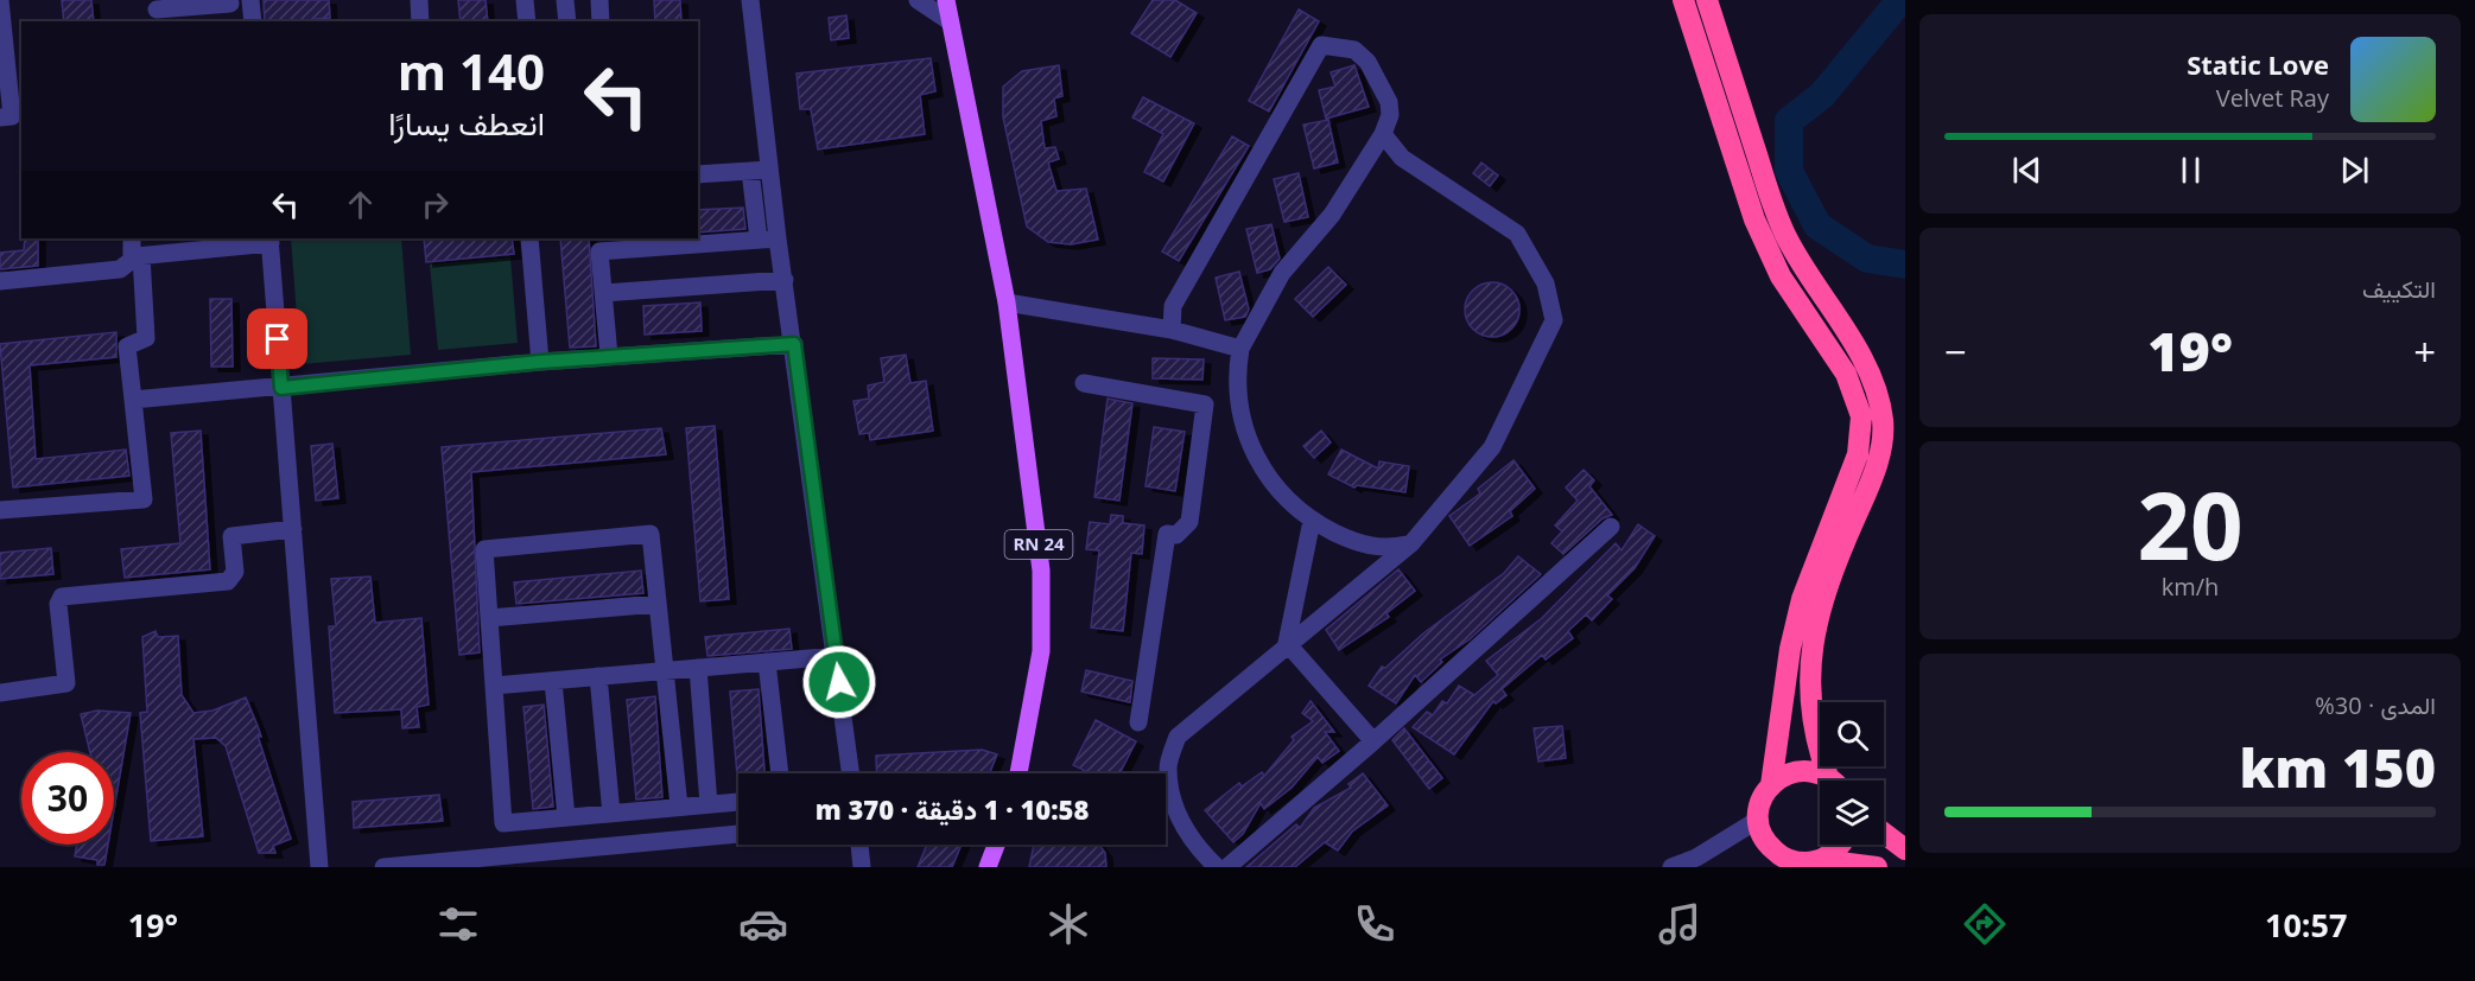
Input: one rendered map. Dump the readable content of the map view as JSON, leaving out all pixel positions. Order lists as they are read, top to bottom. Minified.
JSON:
{"streets":{"main road":["RN 24"]},"page":{"turn":["140 m","انعطف يسارًا"],"song":["Static Love","Velvet Ray"],"tile":["التكييف",["20","km/h"],["المدى · 30%","150 km"]],"heat":["−","19°","+"],"limit":"30","trip":"10:58 · 1 دقيقة · 370 m","tabs":["10:57","19°"]}}
